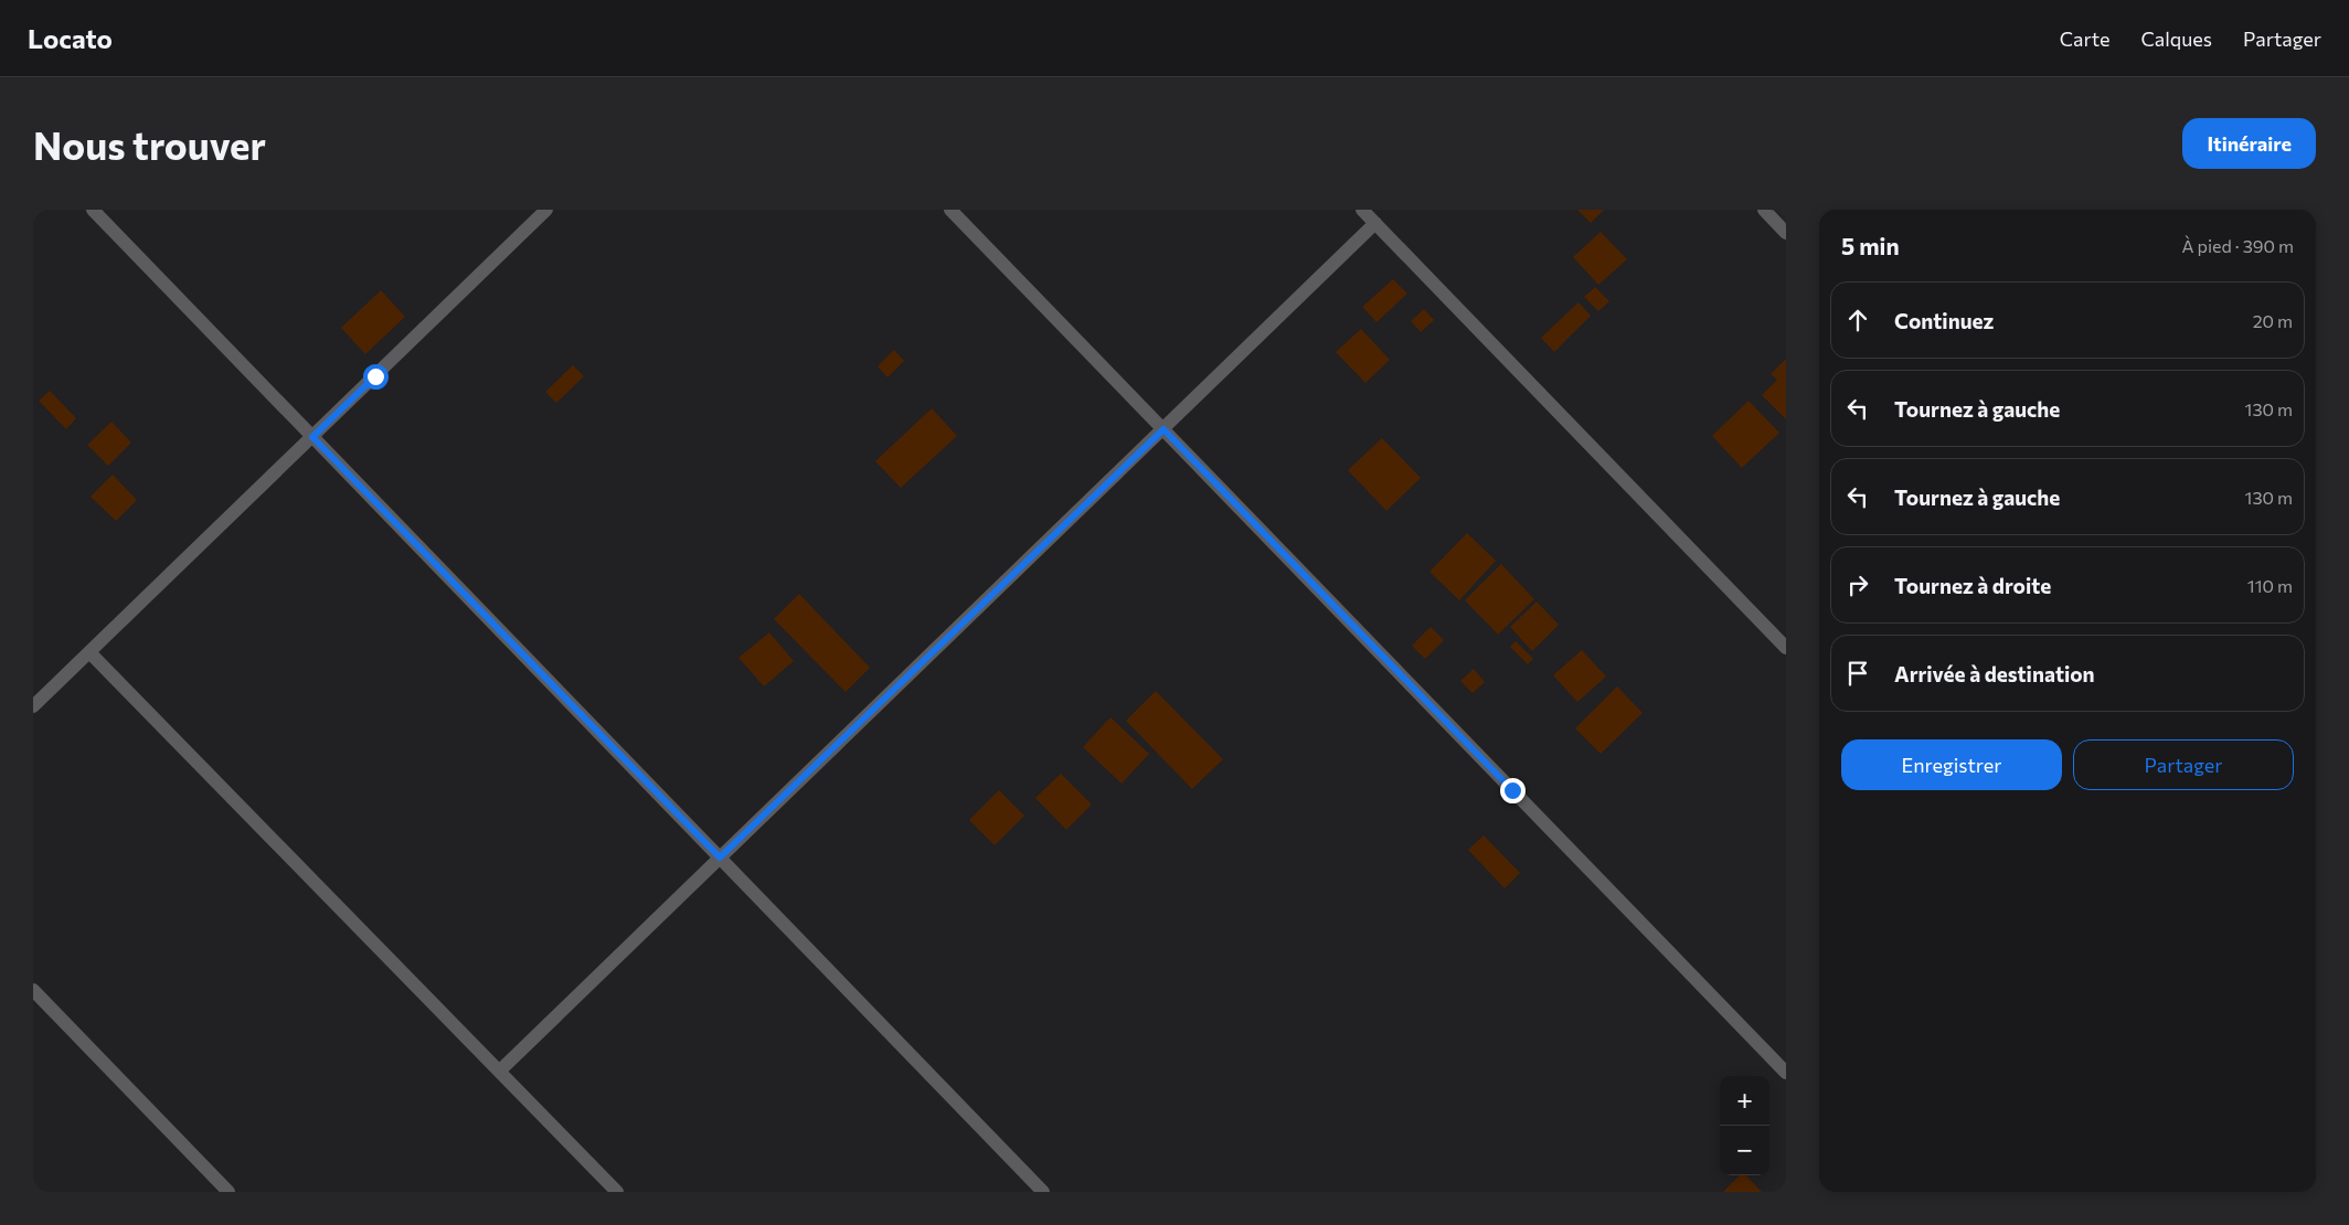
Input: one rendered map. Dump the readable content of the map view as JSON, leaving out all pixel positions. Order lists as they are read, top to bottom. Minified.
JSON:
{"page":{"header":"Locato","nav":["Carte","Calques","Partager"],"buttons":["Itinéraire",["Enregistrer","Partager"]],"title":"Nous trouver","heading":["5 min","À pied · 390 m"],"list":[["Continuez","20 m"],["Tournez à gauche","130 m"],["Tournez à gauche","130 m"],["Tournez à droite","110 m"],"Arrivée à destination"],"map_buttons":["+","−"]}}
